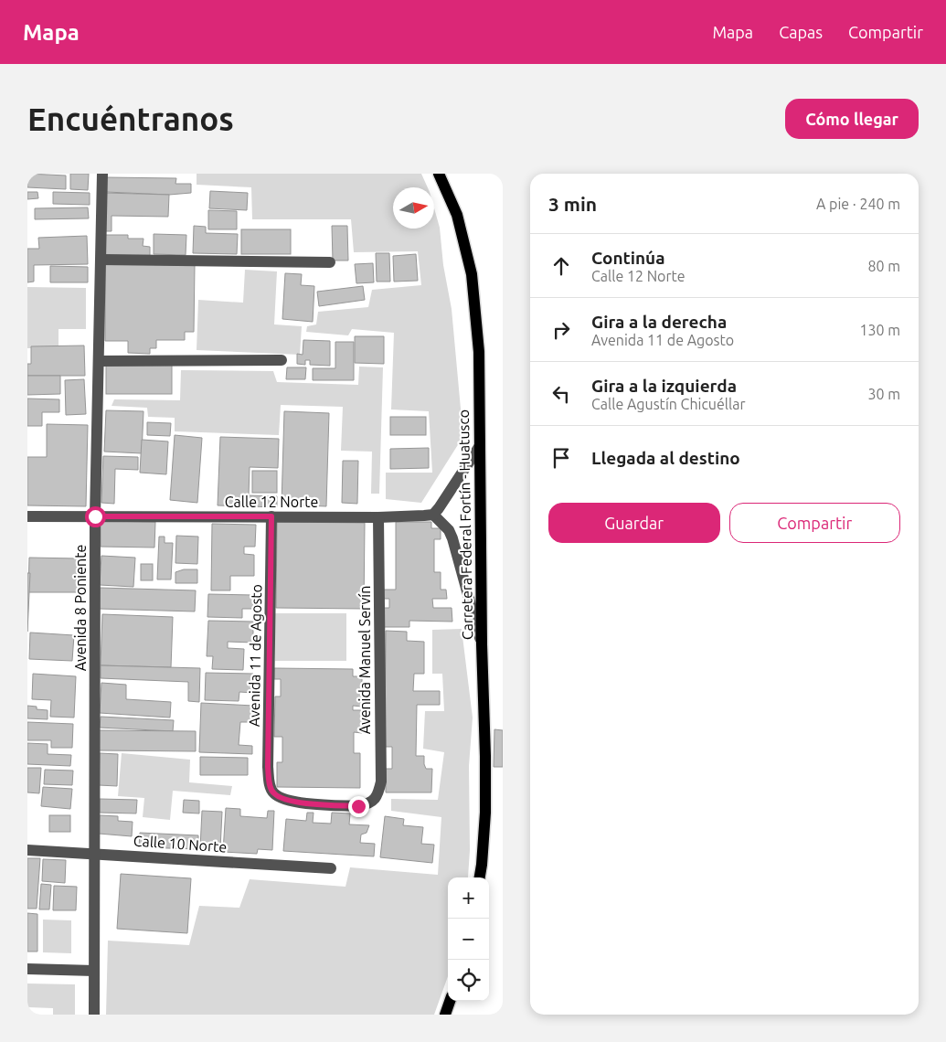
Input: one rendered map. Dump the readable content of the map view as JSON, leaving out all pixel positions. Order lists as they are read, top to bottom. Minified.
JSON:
{"streets":{"main road":["Carretera Federal Fortín - Huatusco"],"street":["Calle 12 Norte","Avenida 8 Poniente","Avenida 11 de Agosto","Avenida Manuel Servín","Calle 10 Norte"]},"crossings":[["Calle 12 Norte","Avenida 8 Poniente"],["Calle 12 Norte","Avenida 11 de Agosto"],["Calle 12 Norte","Avenida Manuel Servín"],["Avenida 8 Poniente","Calle 10 Norte"],["Avenida 11 de Agosto","Avenida Manuel Servín"]],"north":"right","page":{"header":"Mapa","nav":["Mapa","Capas","Compartir"],"buttons":["Cómo llegar",["Guardar","Compartir"]],"title":"Encuéntranos","heading":["3 min","A pie · 240 m"],"list":[["Continúa","Calle 12 Norte","80 m"],["Gira a la derecha","Avenida 11 de Agosto","130 m"],["Gira a la izquierda","Calle Agustín Chicuéllar","30 m"],"Llegada al destino"],"map_buttons":["+","−"]}}
